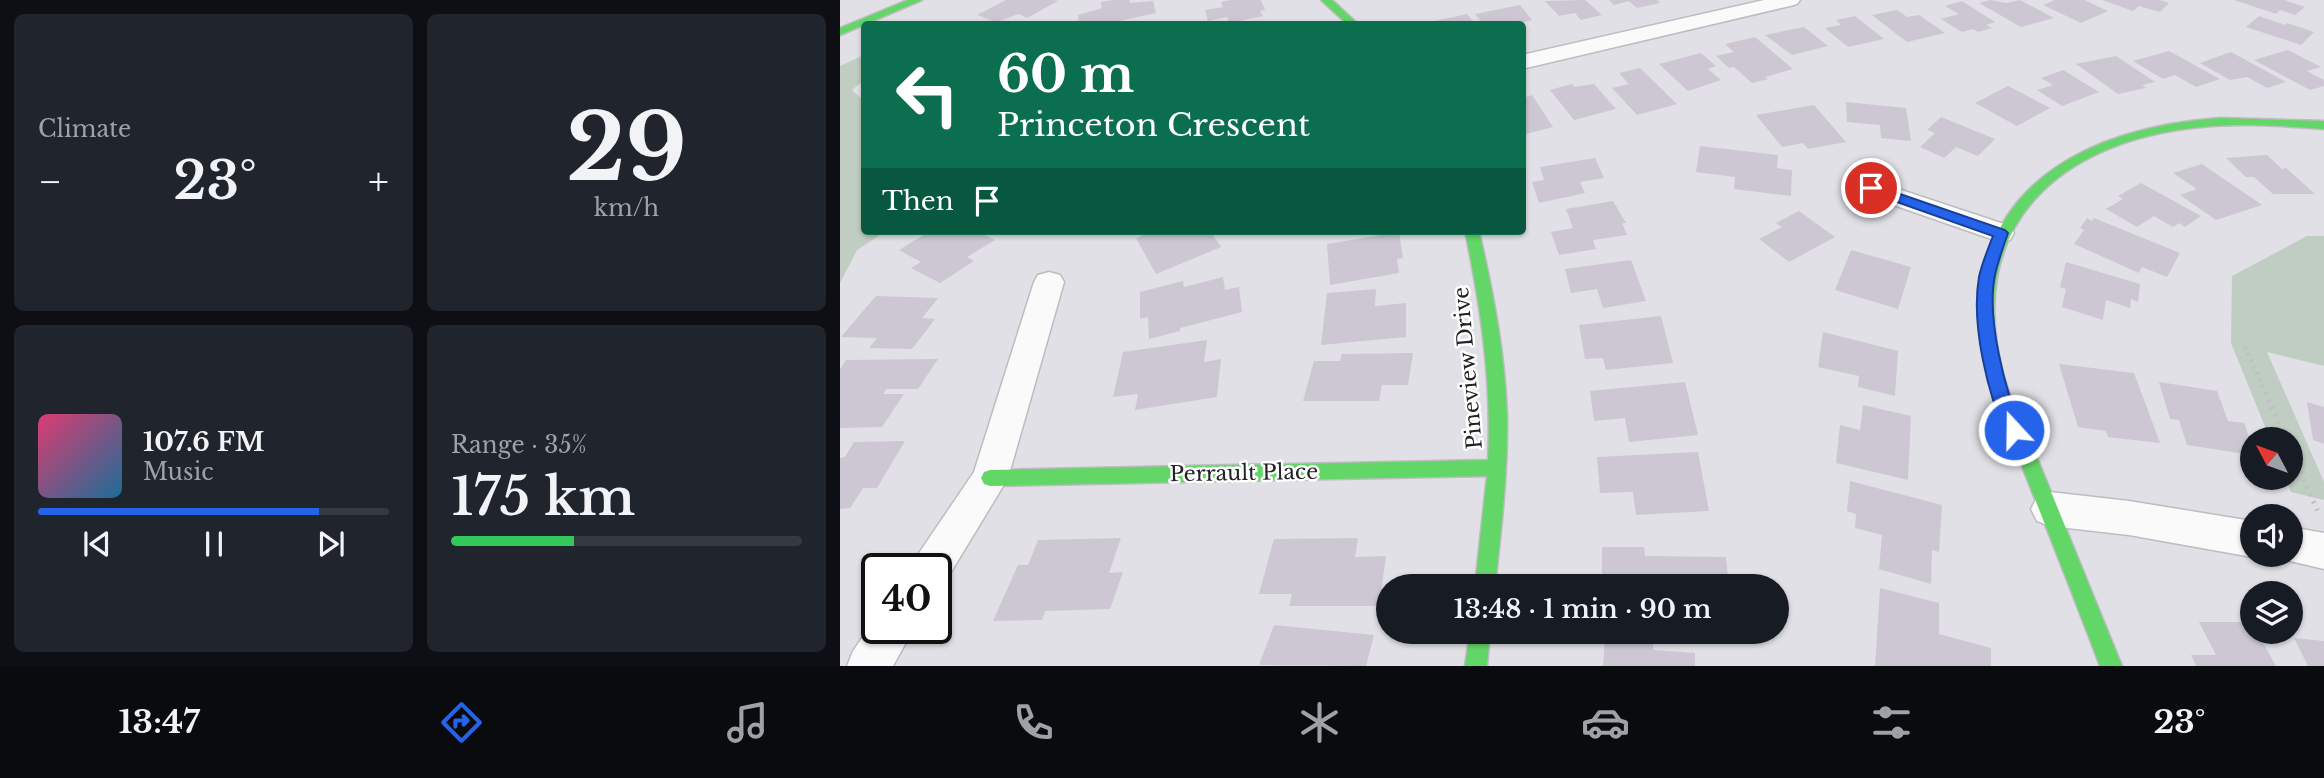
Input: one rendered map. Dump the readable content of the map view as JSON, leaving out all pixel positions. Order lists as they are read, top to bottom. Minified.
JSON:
{"streets":{"street":["Pineview Drive","Perrault Place"]},"crossings":[["Pineview Drive","Perrault Place"]],"north":"top left","page":{"tile":["Climate",["29","km/h"],["Range · 35%","175 km"]],"turn":["60 m","Princeton Crescent"],"heat":["−","23°","+"],"then":"Then","song":["107.6 FM","Music"],"limit":"40","trip":"13:48 · 1 min · 90 m","tabs":["13:47","23°"]}}
